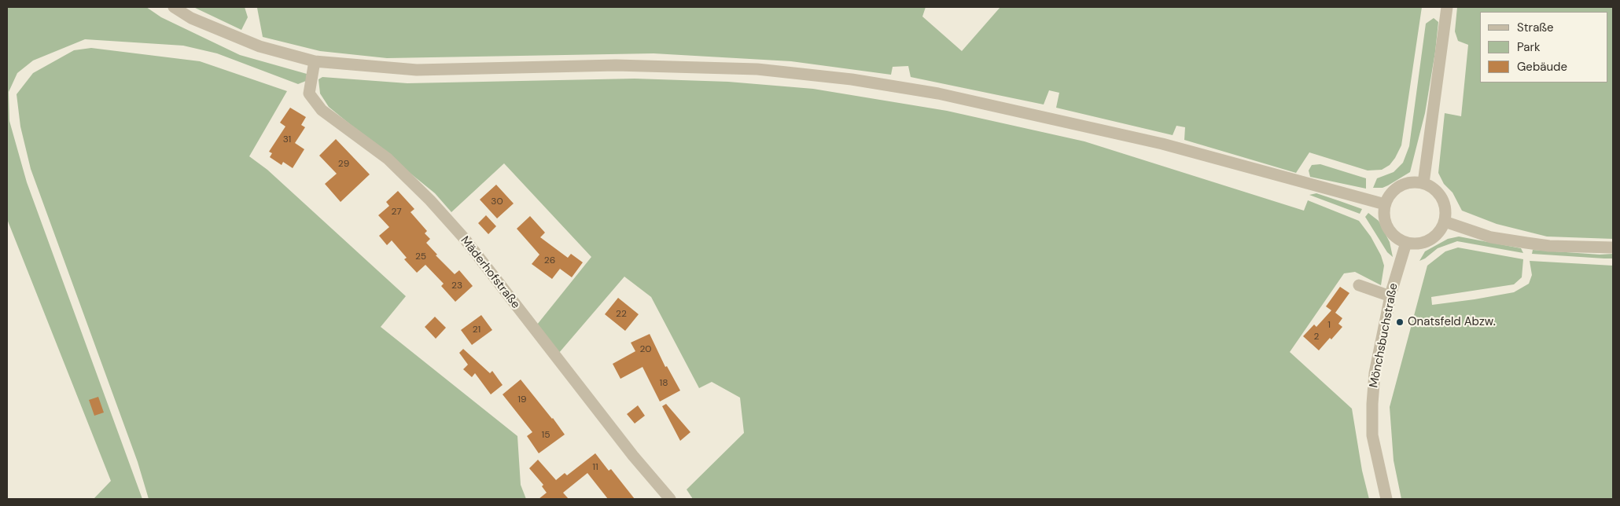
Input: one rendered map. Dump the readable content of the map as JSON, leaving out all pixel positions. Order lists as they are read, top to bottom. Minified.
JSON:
{"streets":{"street":["Mäderhofstraße","Mönchsbuchstraße"]},"places":["Onatsfeld Abzw."],"house_numbers":["31","29","30","27","25","26","23","22","1","21","2","20","18","19","15","11"],"legend":["Straße","Park","Gebäude"]}
